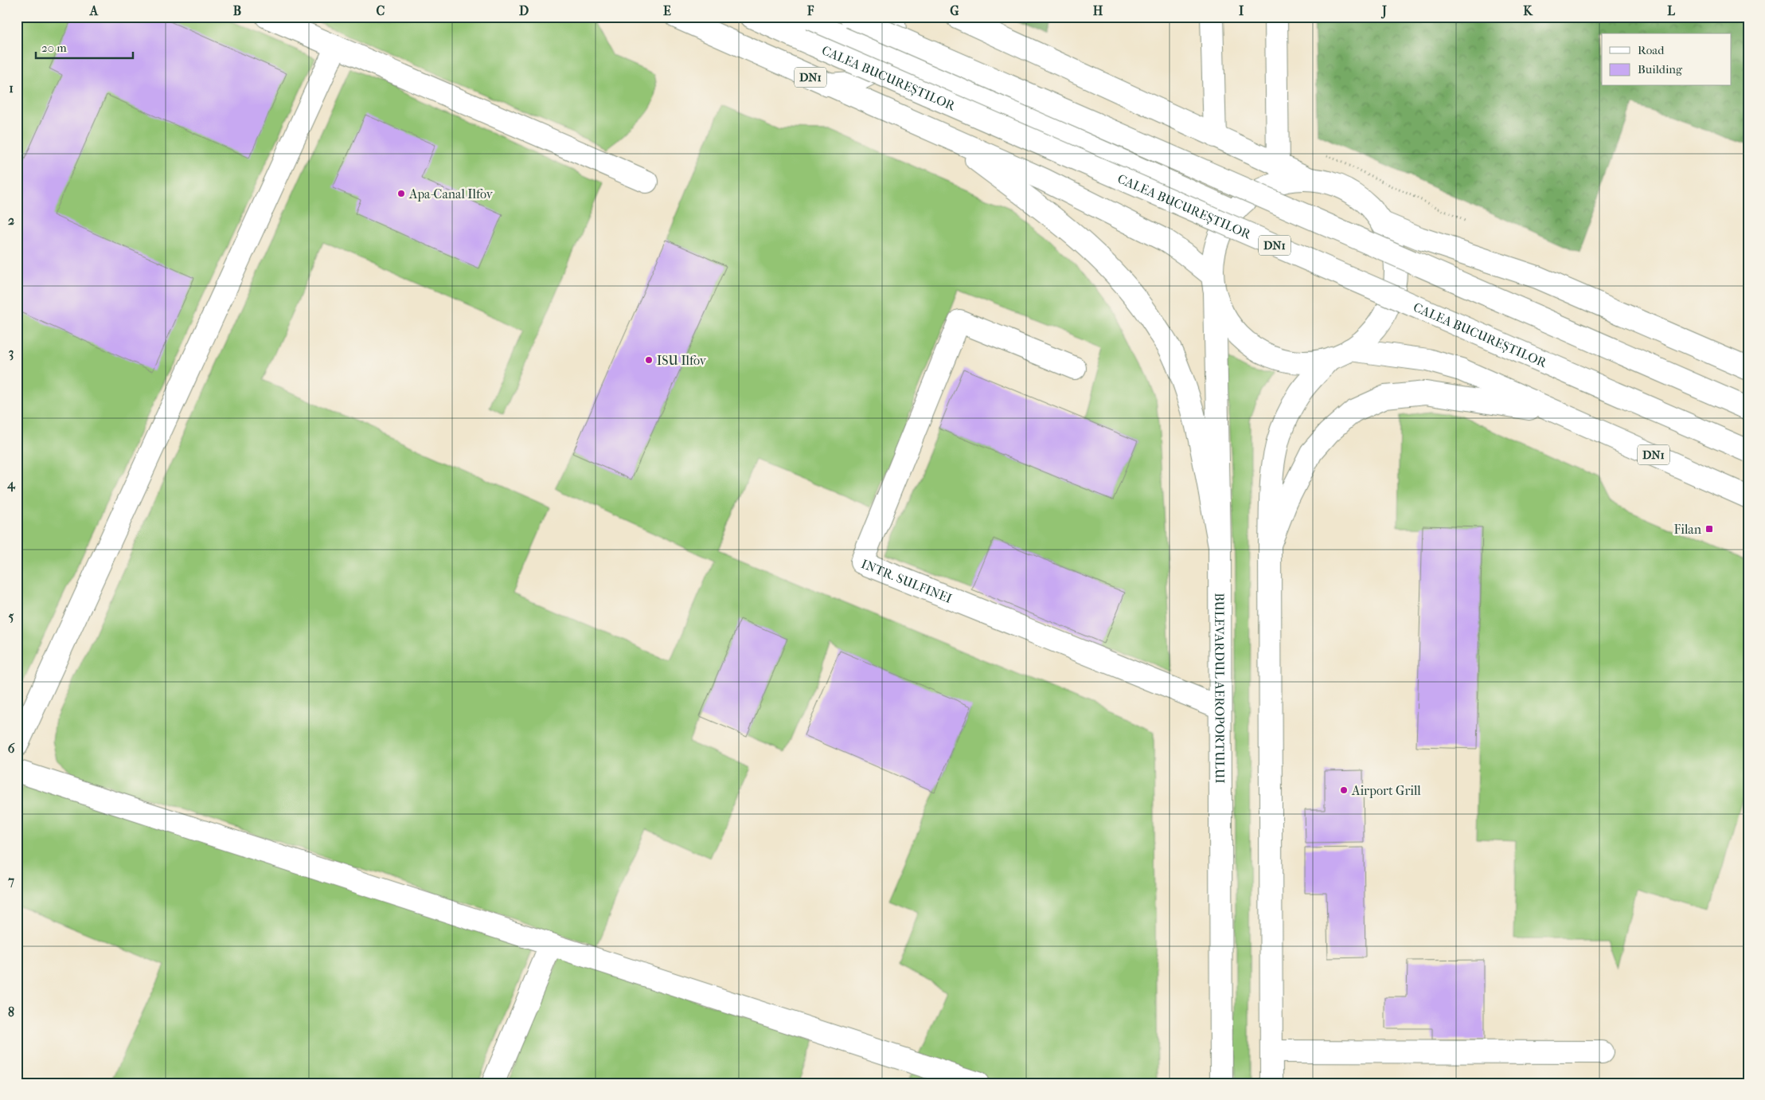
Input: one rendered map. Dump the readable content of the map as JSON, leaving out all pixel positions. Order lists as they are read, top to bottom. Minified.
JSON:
{"streets":{"main road":["DN1","CALEA BUCUREȘTILOR","INTR. SULFINEI","BULEVARDUL AEROPORTULUI"]},"crossings":[["DN1","BULEVARDUL AEROPORTULUI"],["INTR. SULFINEI","BULEVARDUL AEROPORTULUI"]],"places":{"other":["Apa-Canal Ilfov","ISU Ilfov","Airport Grill"],"transit":["Filan"]},"legend":["Road","Building"],"scale_bar":"20 m","grid":{"columns":["A","B","C","D","E","F","G","H","I","J","K","L"],"rows":["1","2","3","4","5","6","7","8"]}}
